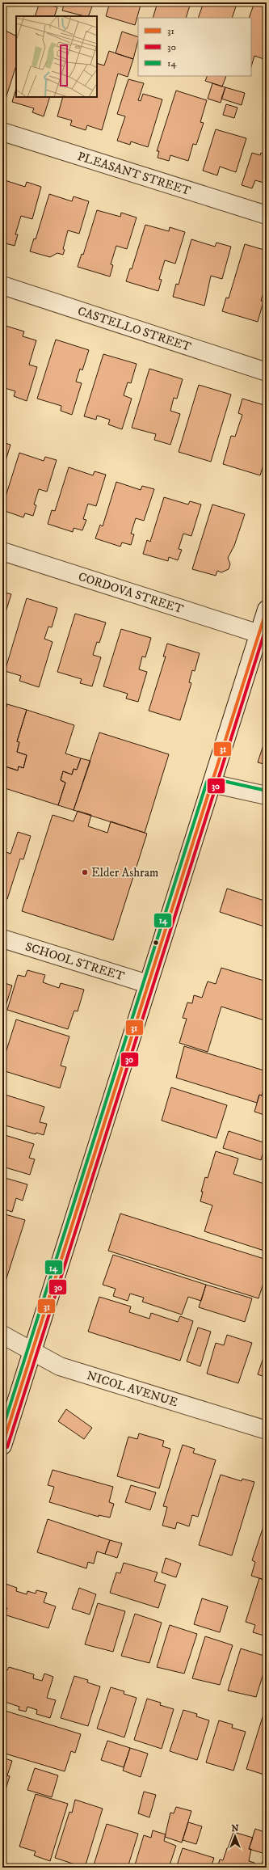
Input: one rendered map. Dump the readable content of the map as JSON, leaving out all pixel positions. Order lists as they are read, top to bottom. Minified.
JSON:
{"streets":{"street":["PLEASANT STREET","CASTELLO STREET","CORDOVA STREET","SCHOOL STREET","NICOL AVENUE"]},"places":["Elder Ashram"],"lines":["transit line 31","transit line 30","transit line 14"],"legend":["31","30","14"],"north":"top"}
